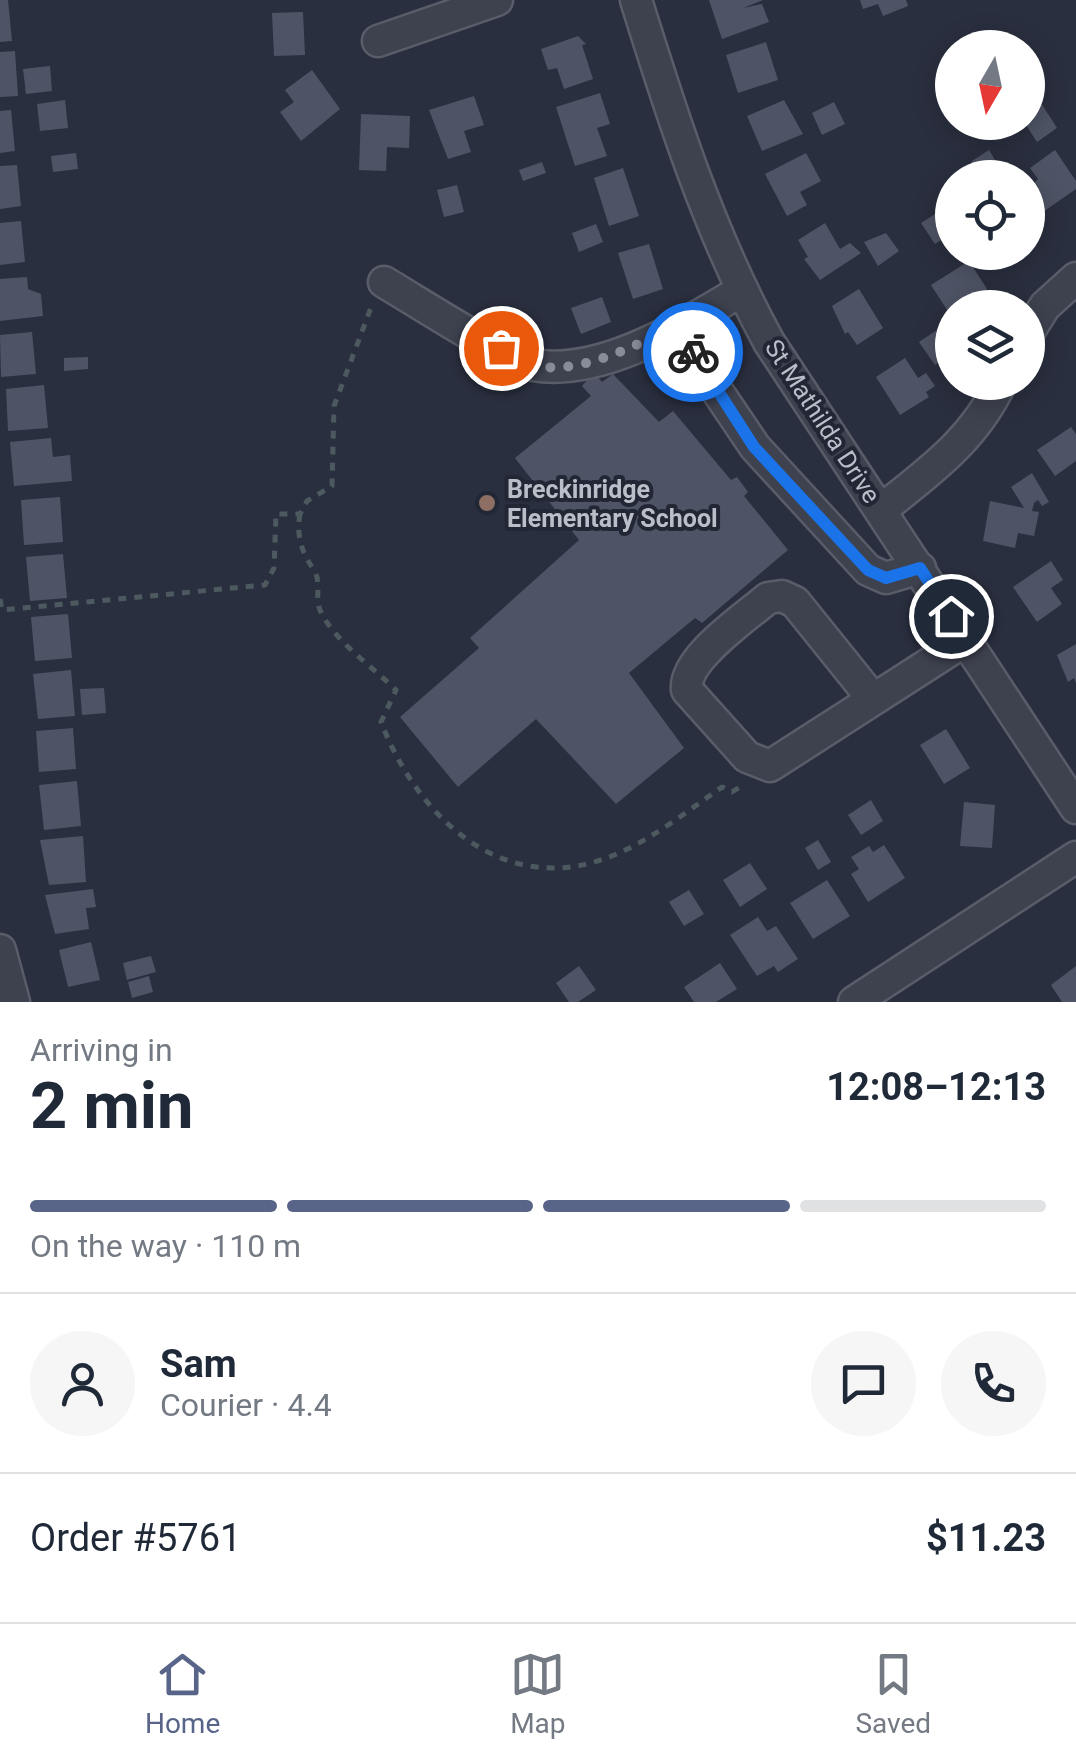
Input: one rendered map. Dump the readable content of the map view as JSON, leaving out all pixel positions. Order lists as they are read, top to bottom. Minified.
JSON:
{"streets":{"street":["St Mathilda Drive"]},"places":["Breckinridge Elementary School"],"north":"bottom","page":{"heading":["2 min","Arriving in","12:08–12:13"],"panel":["Sam","Courier · 4.4","Order #5761","$11.23"],"bar":"On the way · 110 m","tabs":["Home","Map","Saved"]}}
